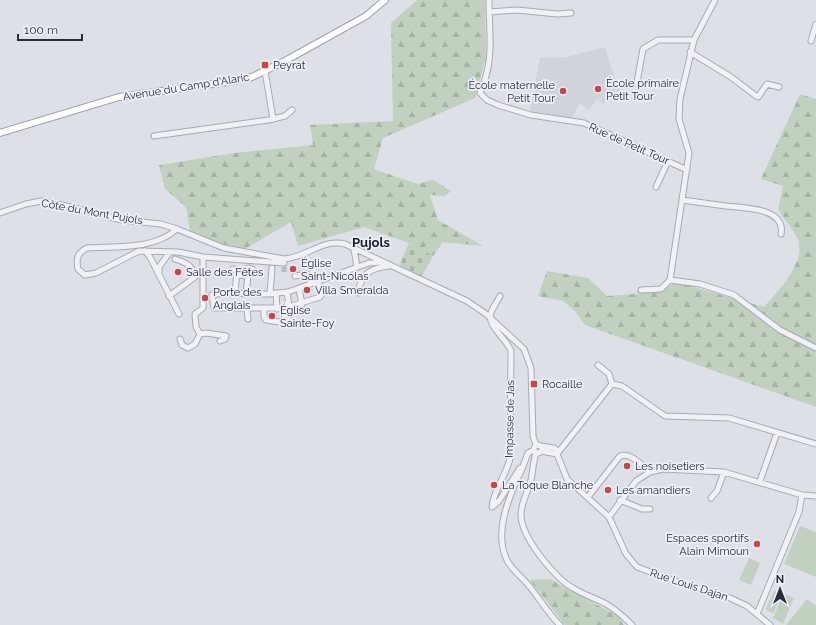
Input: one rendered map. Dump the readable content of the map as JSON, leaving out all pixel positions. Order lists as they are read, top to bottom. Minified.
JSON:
{"streets":{"main road":["Avenue du Camp d'Alaric"],"street":["Rue de Petit Tour","Côte du Mont Pujols","Impasse de Jas","Rue Louis Dajan"]},"districts":["Pujols"],"places":{"transit":["Peyrat","Rocaille"],"other":["École primaire Petit Tour","École maternelle Petit Tour","Église Saint-Nicolas","Salle des Fêtes","Villa Smeralda","Porte des Anglais","Église Sainte-Foy","Les noisetiers","La Toque Blanche","Les amandiers","Espaces sportifs Alain Mimoun"]},"scale_bar":"100 m","north":"top"}
